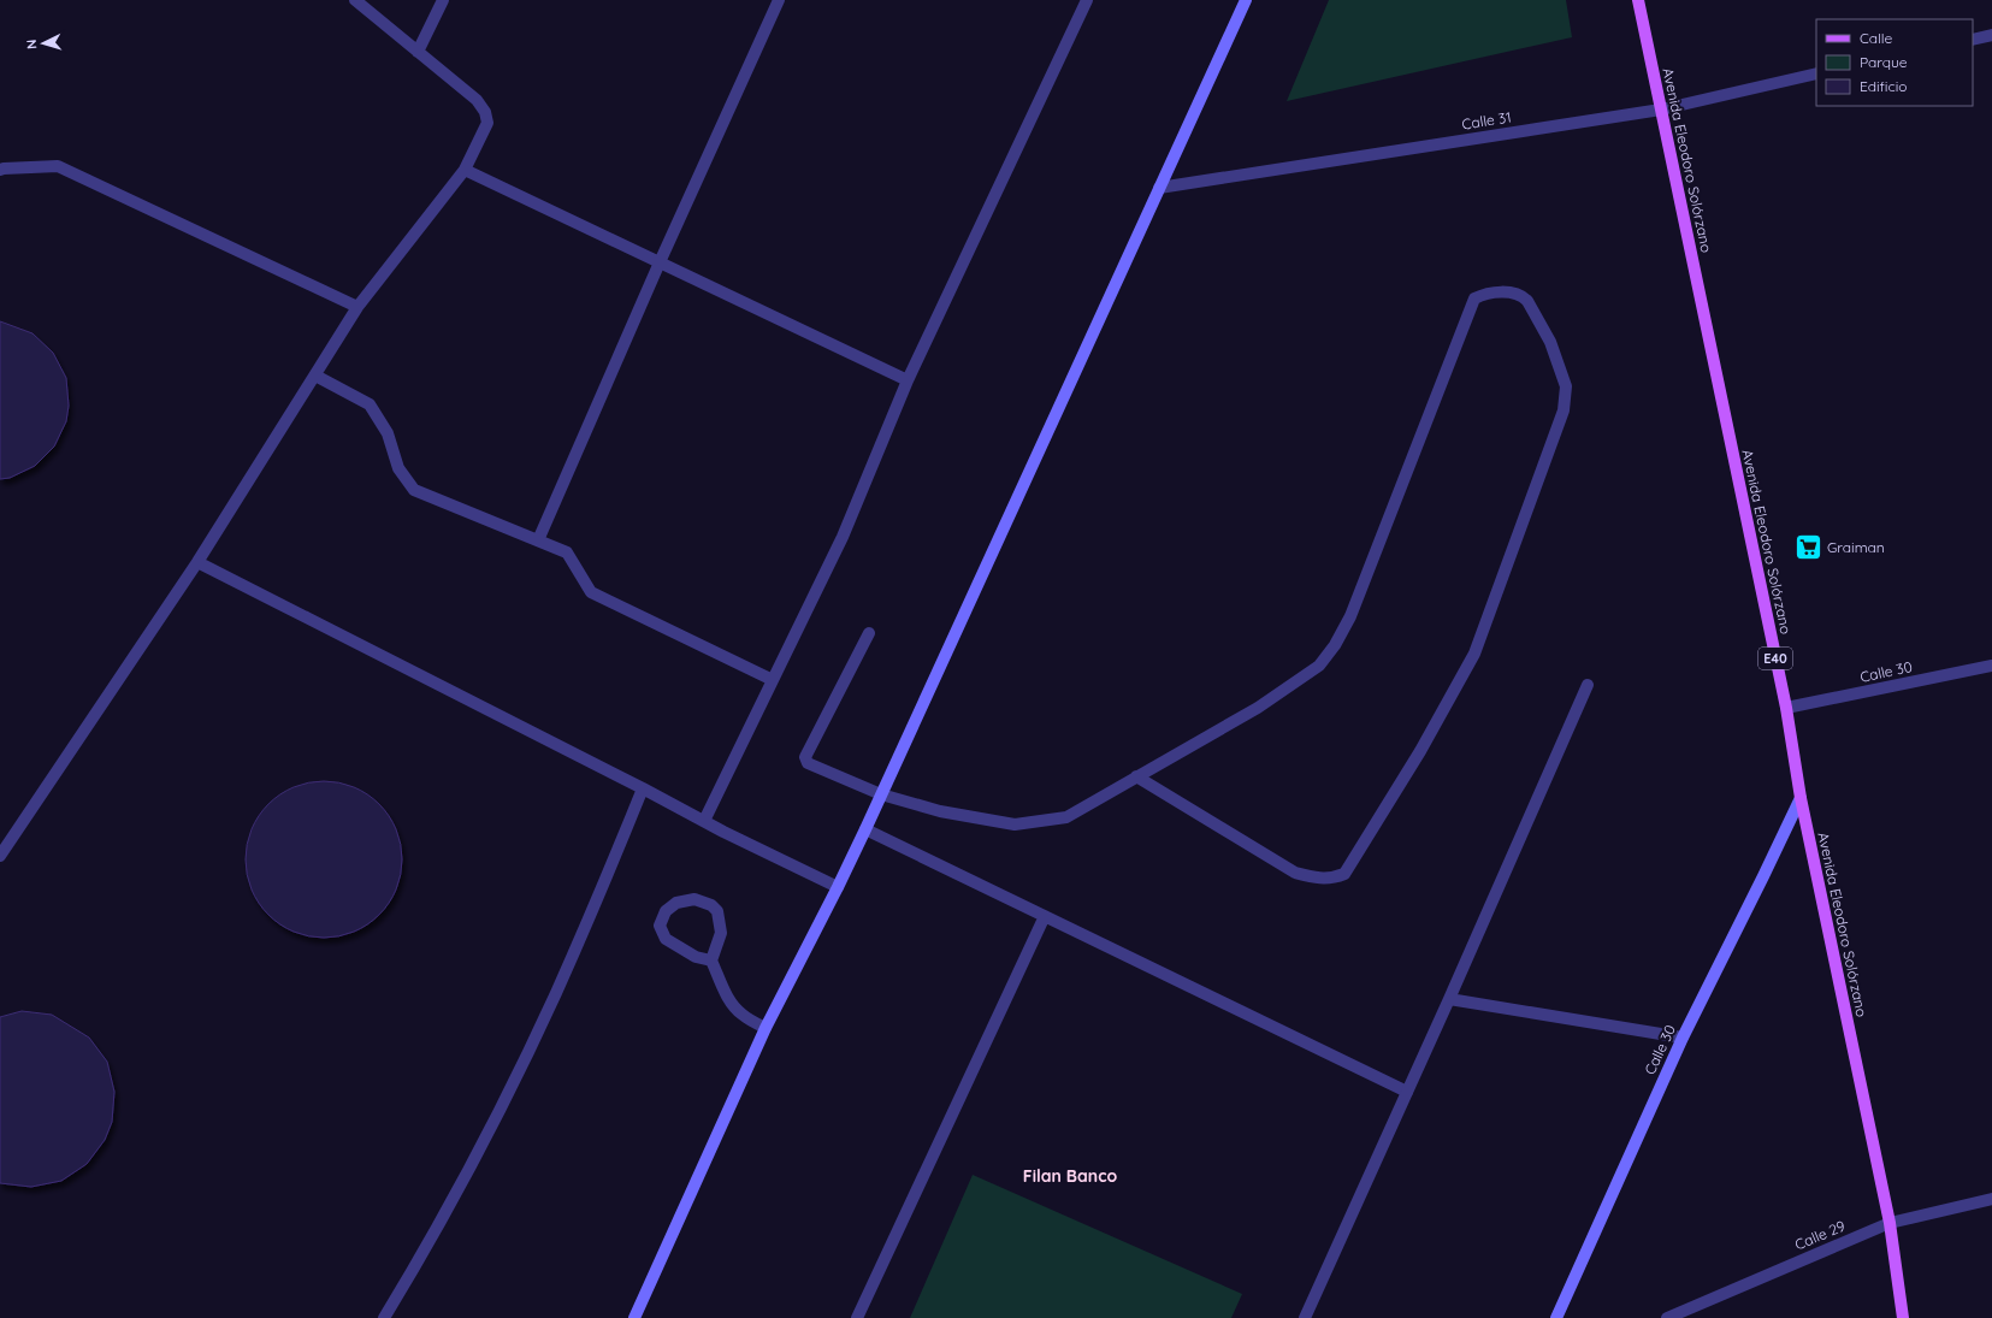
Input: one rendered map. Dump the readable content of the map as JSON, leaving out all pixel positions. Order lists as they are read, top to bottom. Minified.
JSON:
{"streets":{"main road":["Avenida Eleodoro Solórzano","E40","Calle 30"],"street":["Calle 31","Calle 29"]},"crossings":[["Calle 31","Avenida Eleodoro Solórzano"],["Avenida Eleodoro Solórzano","Calle 30"],["Avenida Eleodoro Solórzano","Calle 29"]],"districts":["Filan Banco"],"places":{"supermarket":["Graiman"]},"legend":["Calle","Parque","Edificio"],"north":"left"}
